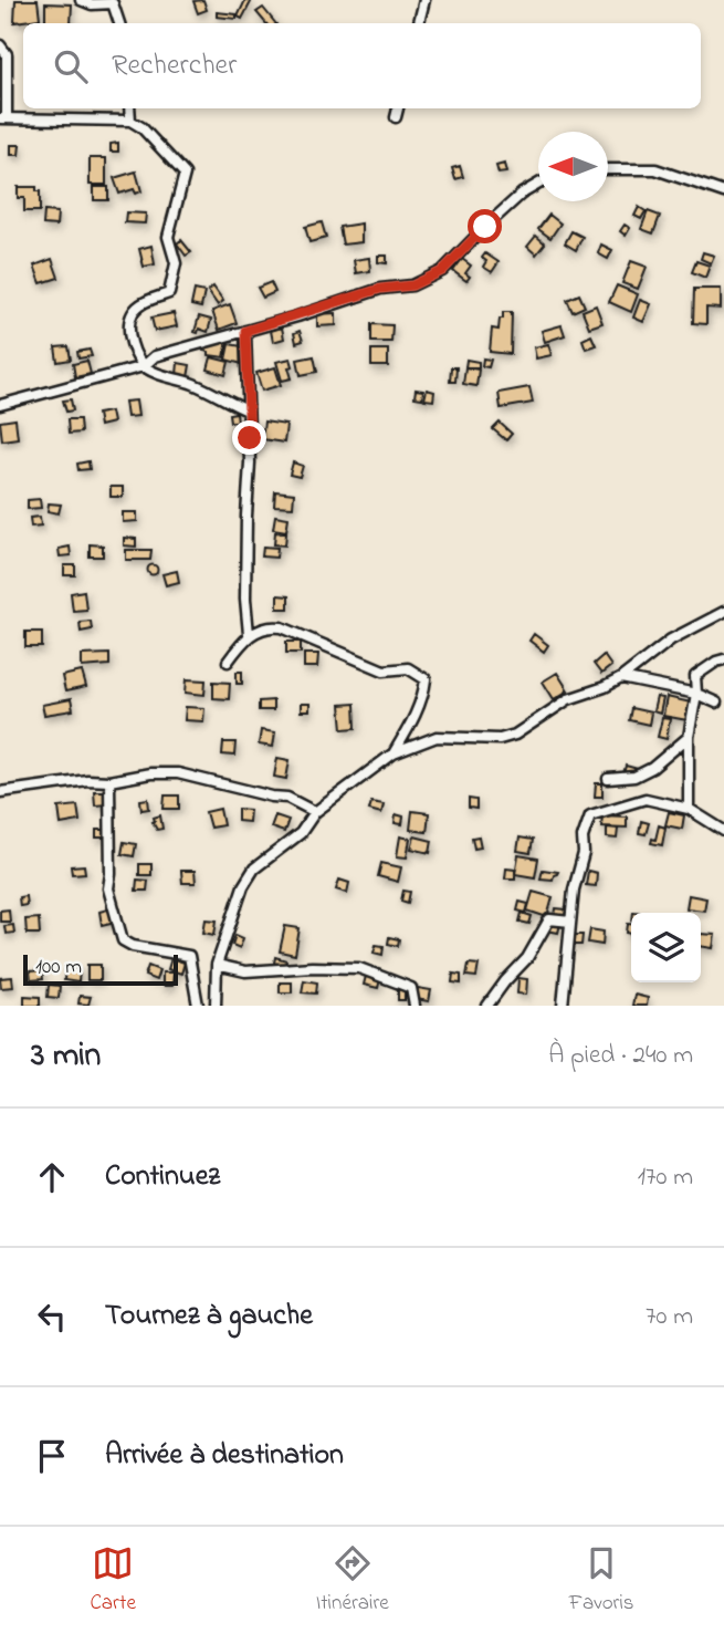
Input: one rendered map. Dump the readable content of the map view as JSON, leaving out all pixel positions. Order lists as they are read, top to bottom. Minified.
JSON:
{"scale_bar":"100 m","north":"left","page":{"search":"Rechercher","scale":"100 m","heading":["3 min","À pied · 240 m"],"list":[["Continuez","170 m"],["Tournez à gauche","70 m"],"Arrivée à destination"],"nav":["Carte","Itinéraire","Favoris"]}}
